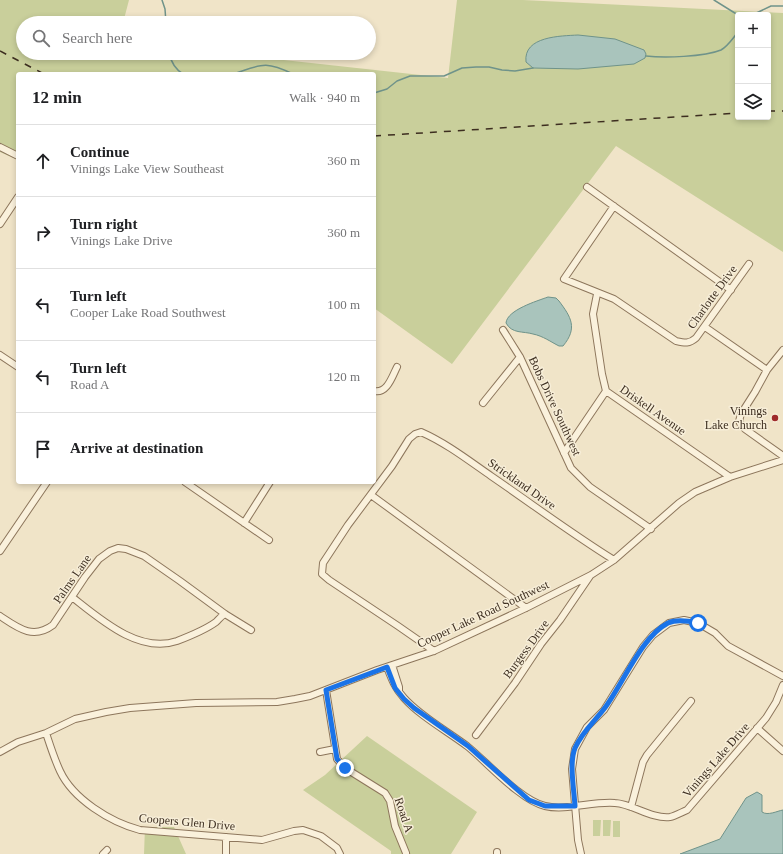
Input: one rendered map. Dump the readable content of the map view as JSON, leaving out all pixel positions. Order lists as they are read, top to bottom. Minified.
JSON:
{"streets":{"street":["Charlotte Drive","Bobs Drive Southwest","Driskell Avenue","Strickland Drive","Palms Lane","Cooper Lake Road Southwest","Burgess Drive","Vinings Lake Drive","Road A","Coopers Glen Drive"]},"crossings":[["Charlotte Drive","Driskell Avenue"],["Bobs Drive Southwest","Cooper Lake Road Southwest"],["Driskell Avenue","Cooper Lake Road Southwest"],["Strickland Drive","Cooper Lake Road Southwest"],["Cooper Lake Road Southwest","Burgess Drive"],["Cooper Lake Road Southwest","Vinings Lake Drive"],["Cooper Lake Road Southwest","Road A"],["Cooper Lake Road Southwest","Coopers Glen Drive"]],"places":["Vinings Lake Church"],"page":{"map_buttons":["+","−"],"search":"Search here","heading":["12 min","Walk · 940 m"],"list":[["Continue","Vinings Lake View Southeast","360 m"],["Turn right","Vinings Lake Drive","360 m"],["Turn left","Cooper Lake Road Southwest","100 m"],["Turn left","Road A","120 m"],"Arrive at destination"]}}
